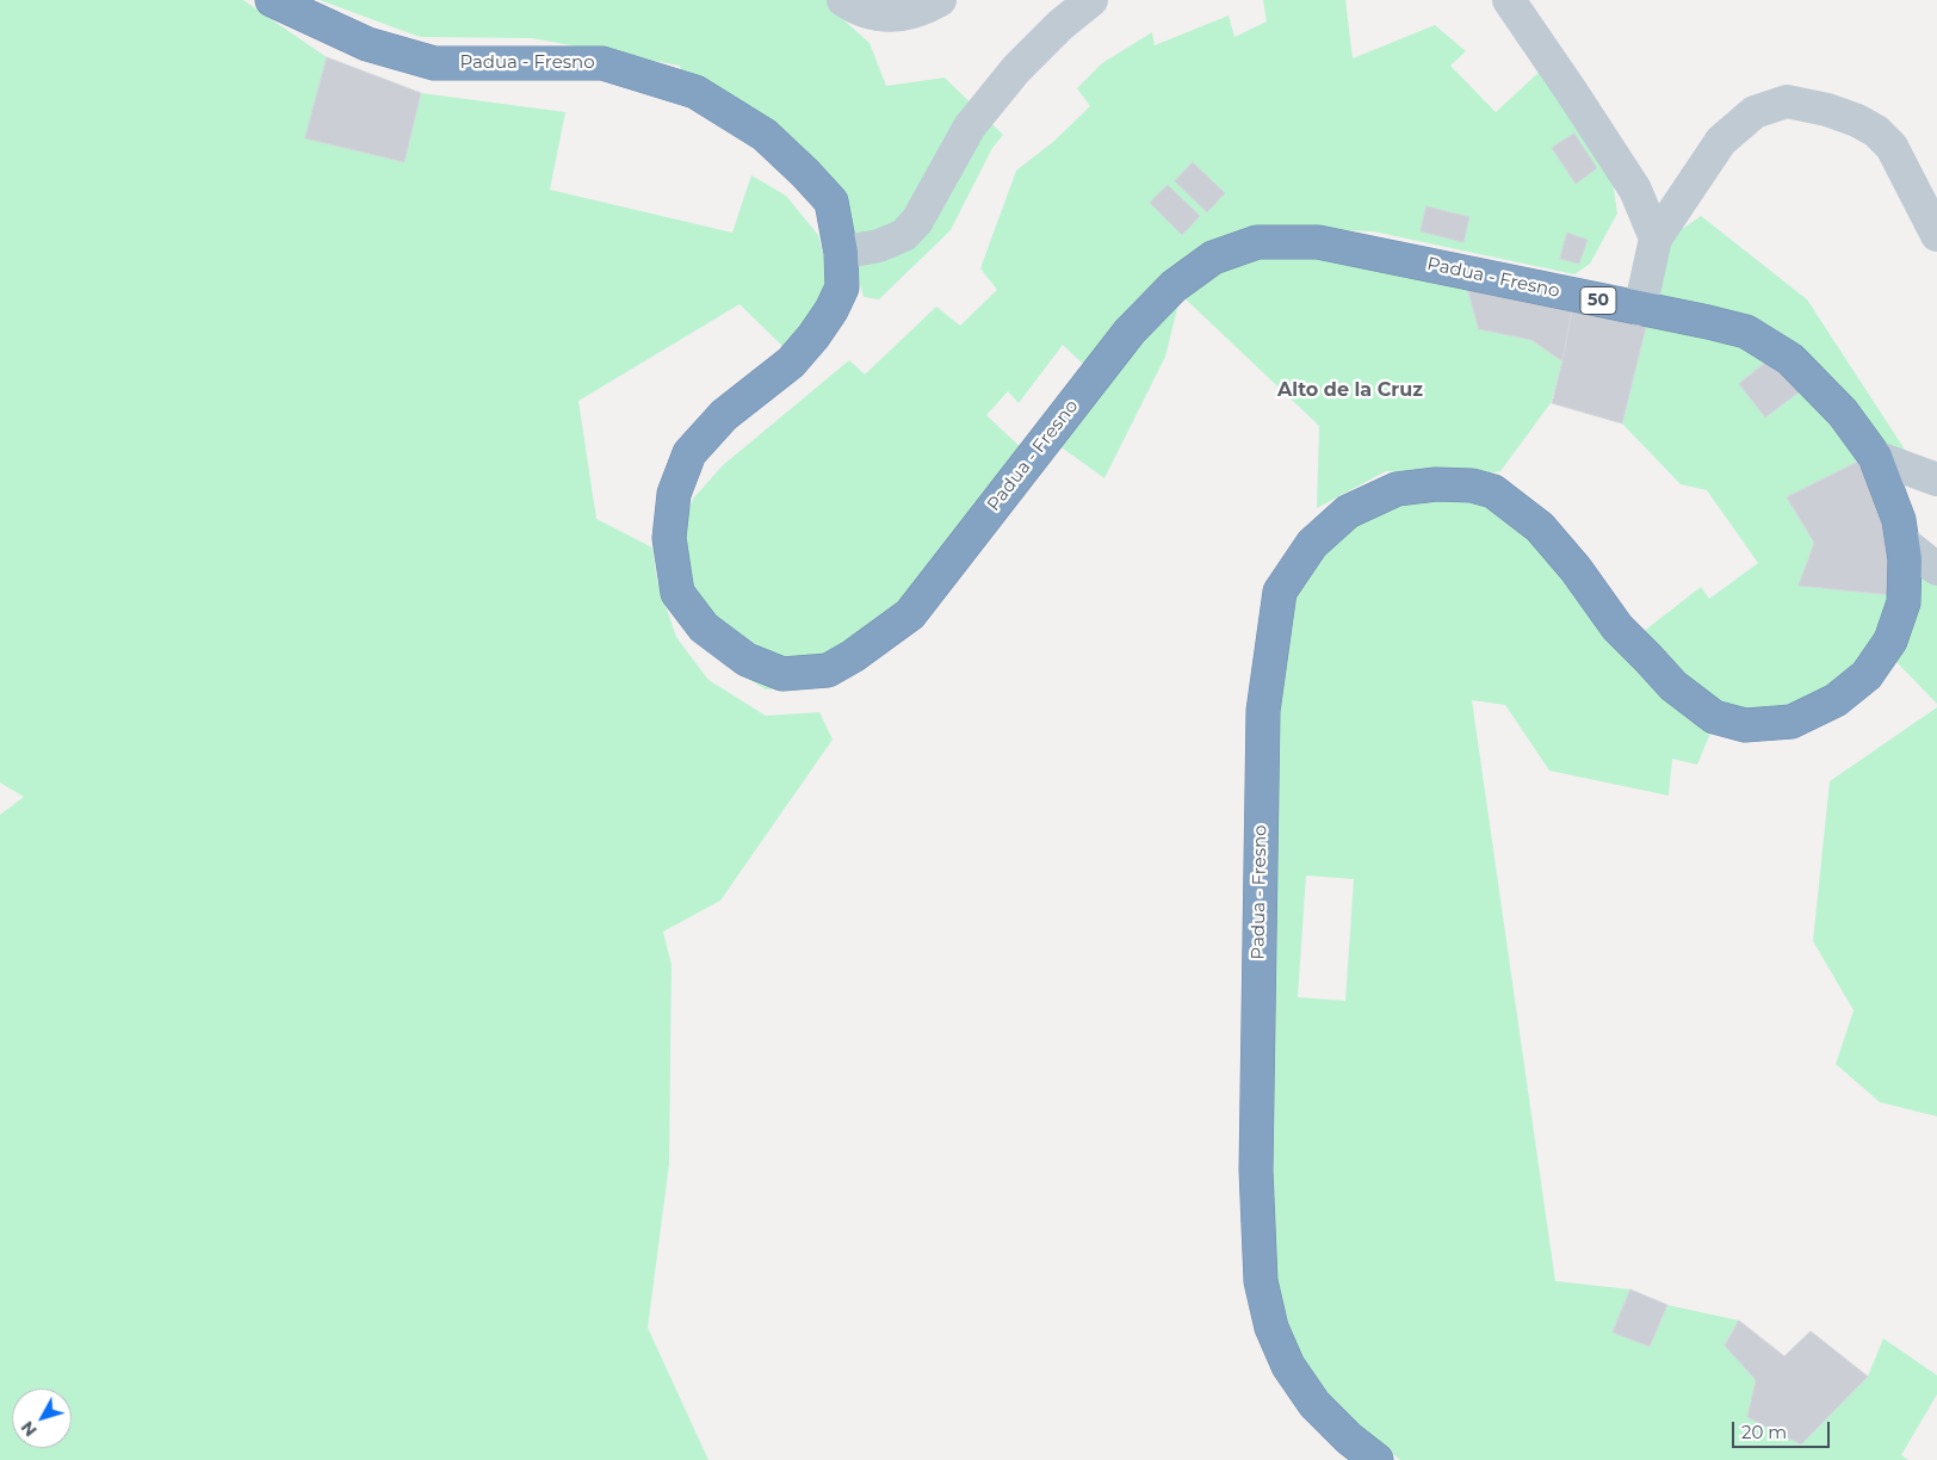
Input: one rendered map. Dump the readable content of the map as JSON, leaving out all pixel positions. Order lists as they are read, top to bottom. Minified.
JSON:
{"streets":{"highway":["Padua - Fresno","50"]},"districts":["Alto de la Cruz"],"scale_bar":"20 m","north":"bottom left"}
